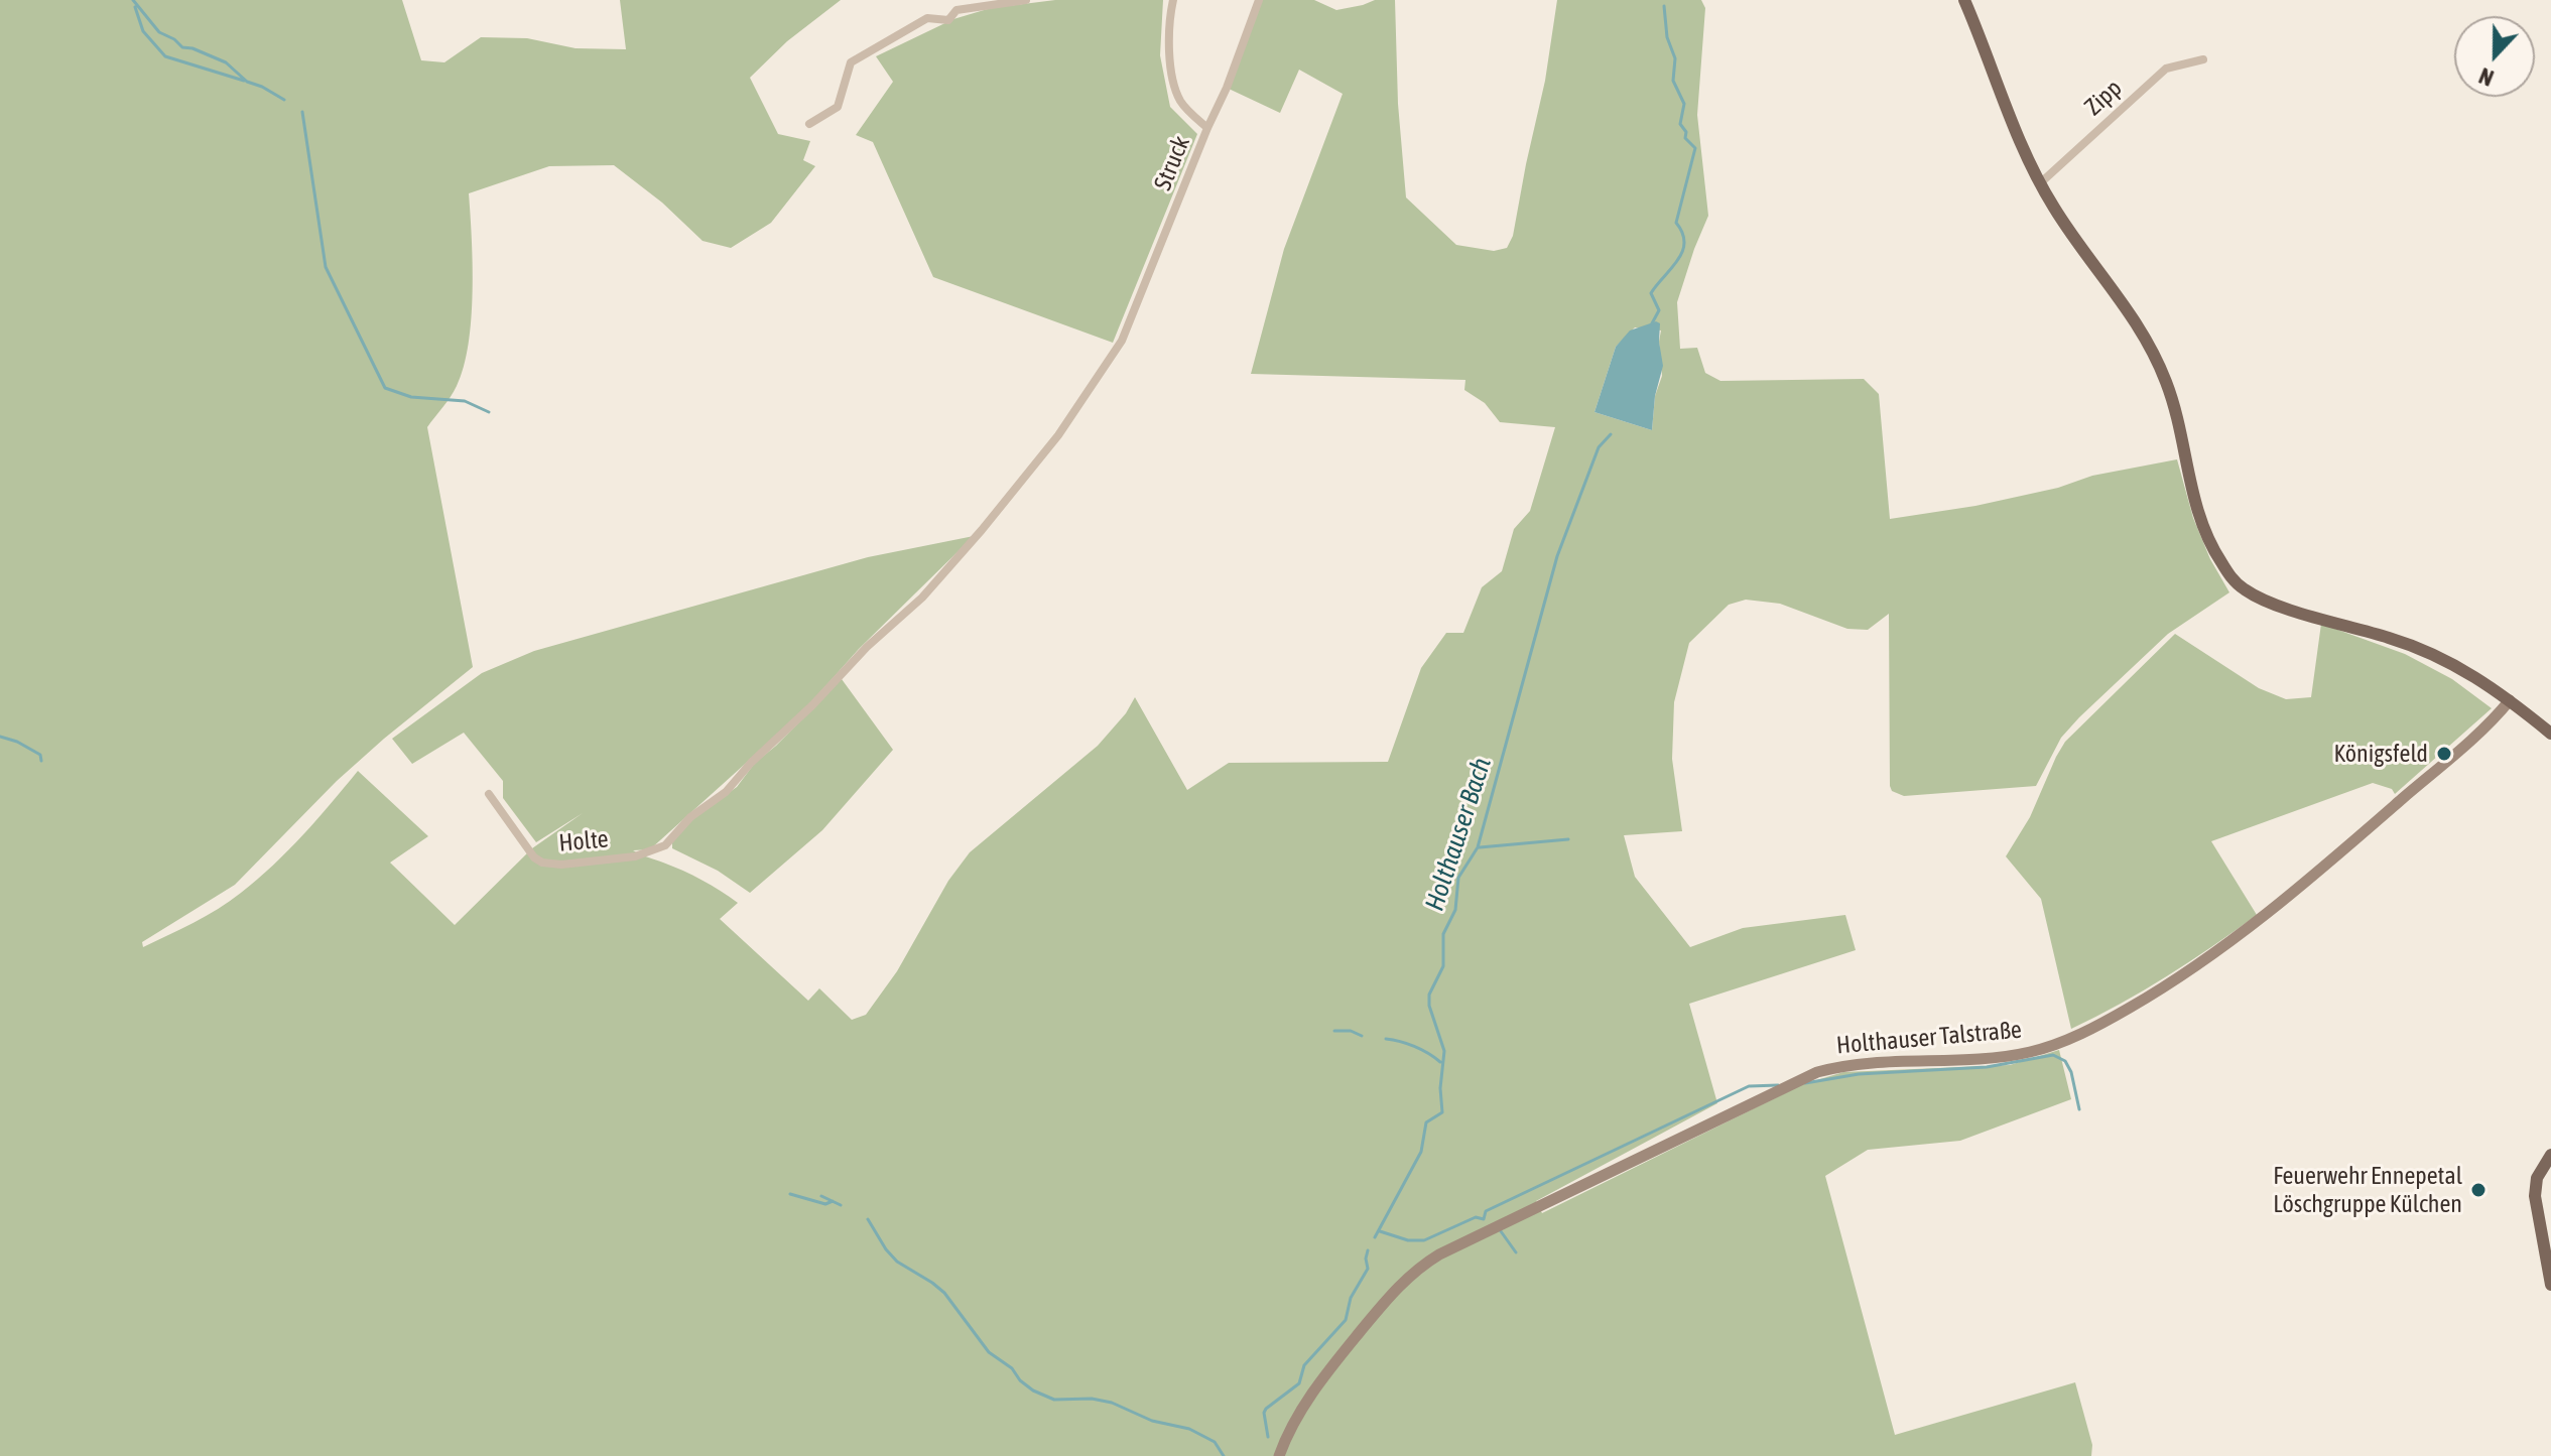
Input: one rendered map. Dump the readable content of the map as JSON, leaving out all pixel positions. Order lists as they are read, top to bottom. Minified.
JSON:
{"streets":{"street":["Zipp","Struck","Holte","Holthauser Talstraße"]},"crossings":[["Struck","Holte"]],"water":["Holthauser Bach"],"places":["Königsfeld","Feuerwehr Ennepetal Löschgruppe Külchen"],"north":"bottom"}
